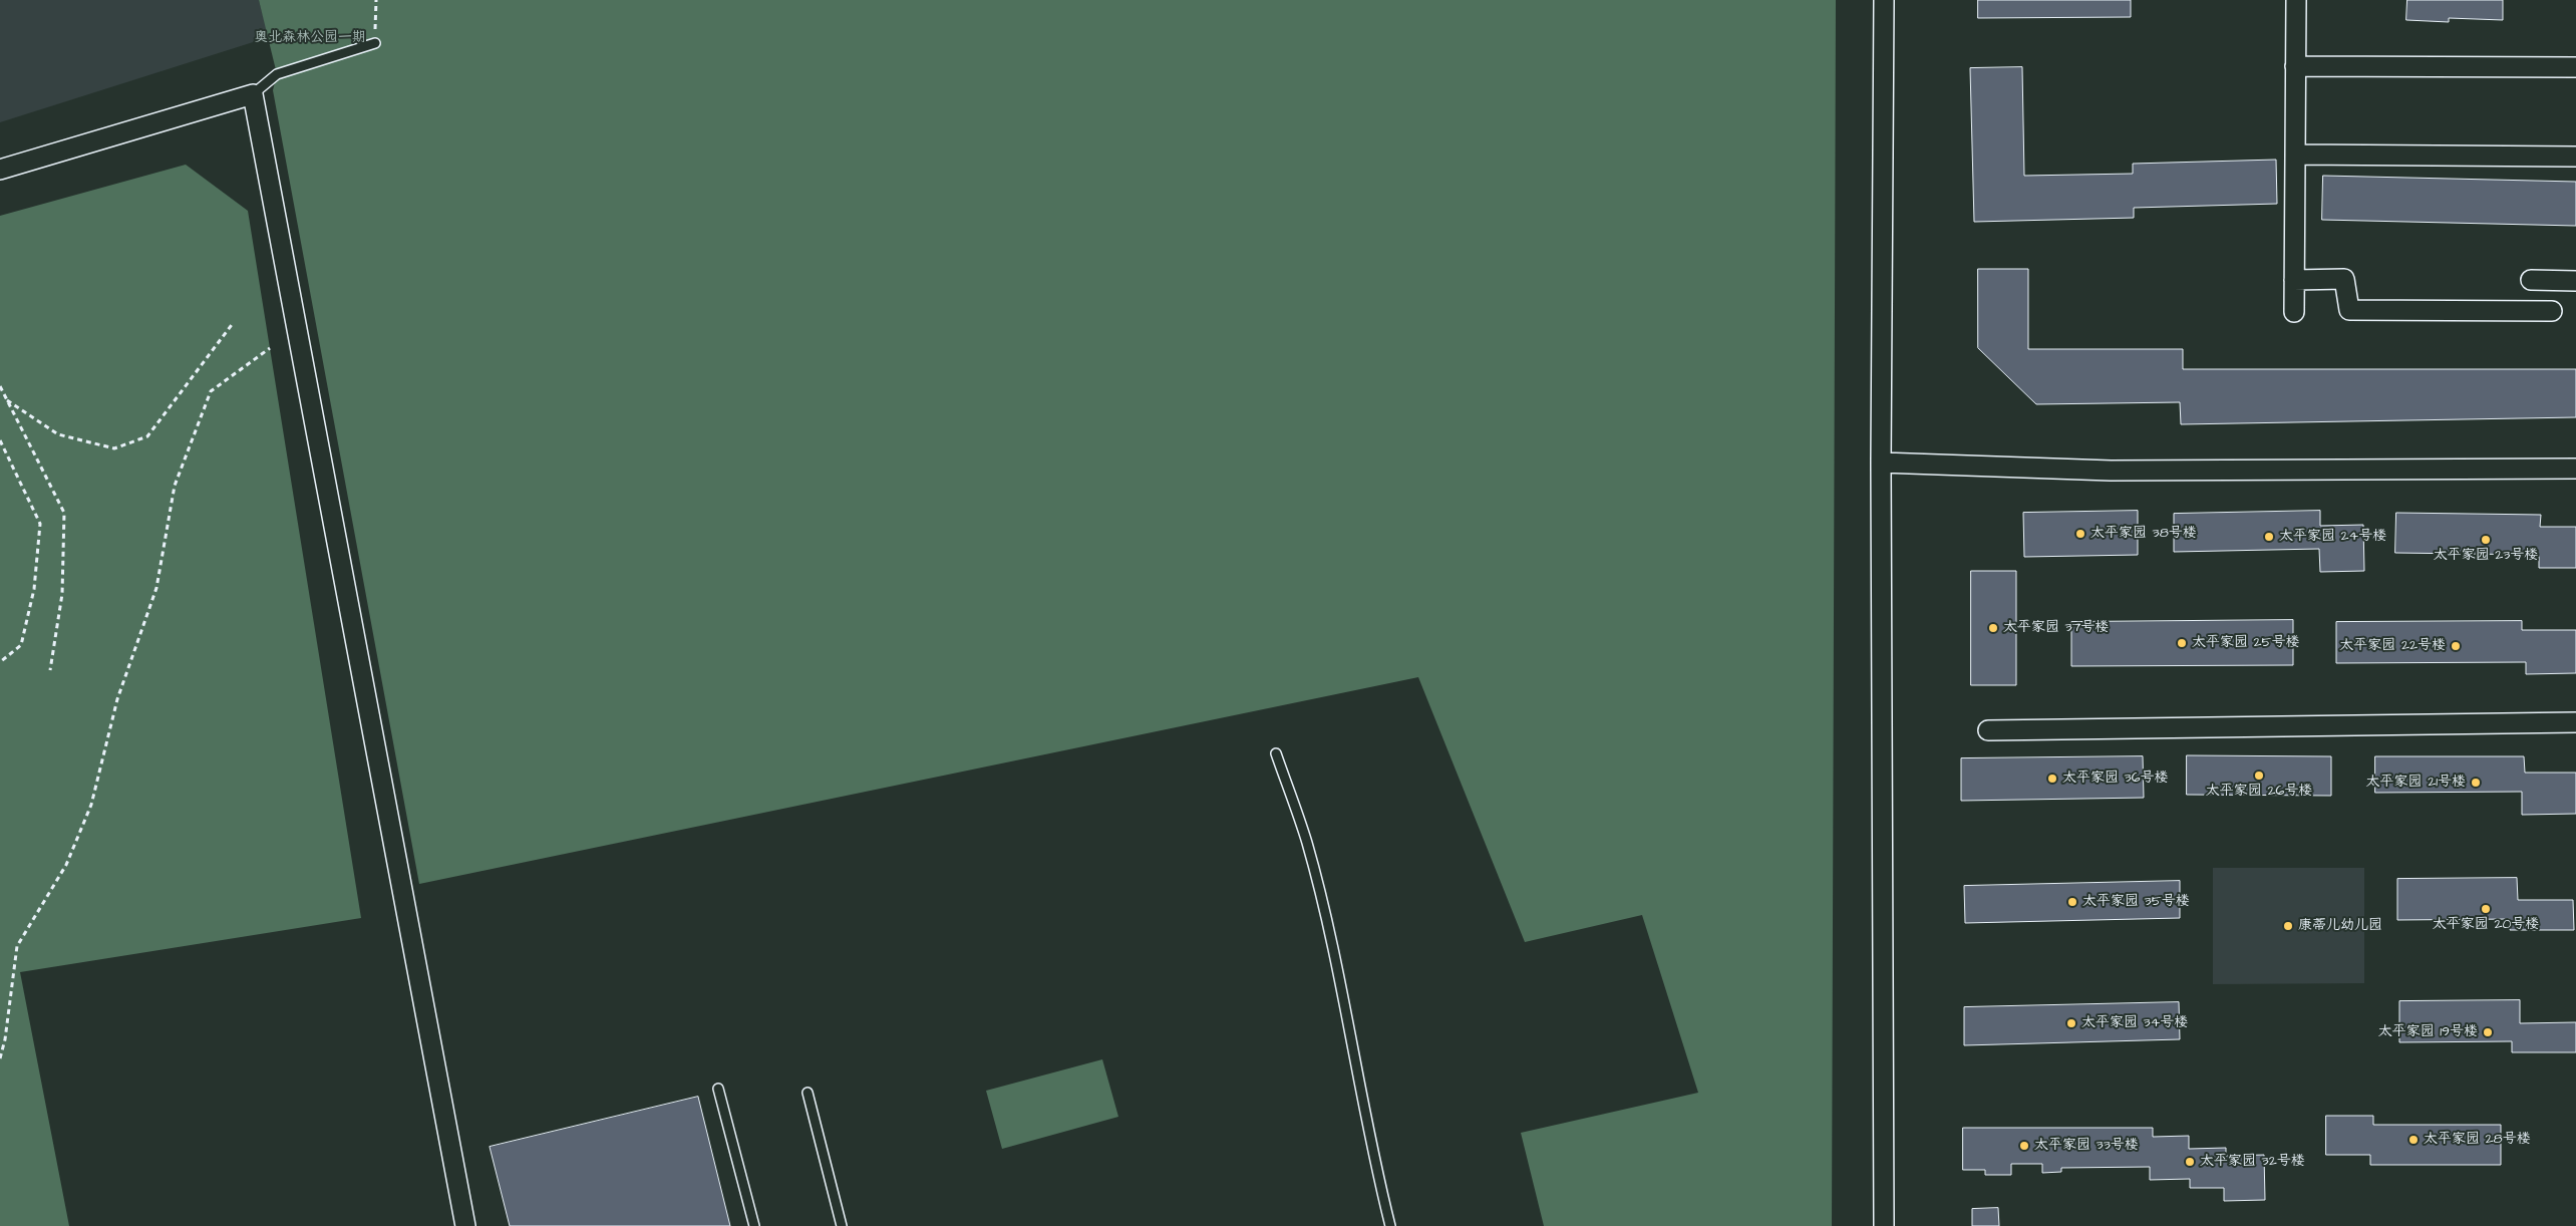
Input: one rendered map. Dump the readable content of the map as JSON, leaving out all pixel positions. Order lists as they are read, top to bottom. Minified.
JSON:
{"parks":["奥北森林公园一期"],"places":["太平家园 38号楼","太平家园 24号楼","太平家园 23号楼","太平家园 37号楼","太平家园 25号楼","太平家园 22号楼","太平家园 26号楼","太平家园 36号楼","太平家园 21号楼","太平家园 35号楼","太平家园 20号楼","康蒂儿幼儿园","太平家园 34号楼","太平家园 19号楼","太平家园 28号楼","太平家园 33号楼","太平家园 32号楼"]}
